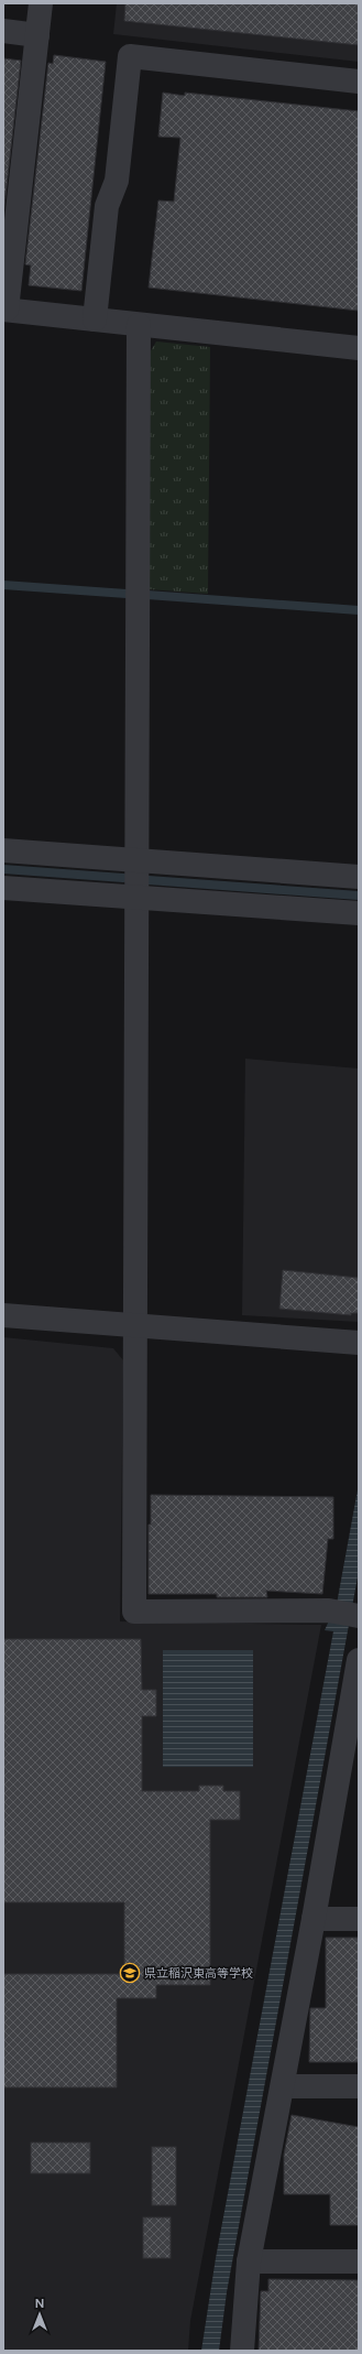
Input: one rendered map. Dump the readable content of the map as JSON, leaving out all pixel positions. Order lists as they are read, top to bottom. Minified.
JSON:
{"places":{"school or university":["県立稲沢東高等学校"]},"north":"top"}
